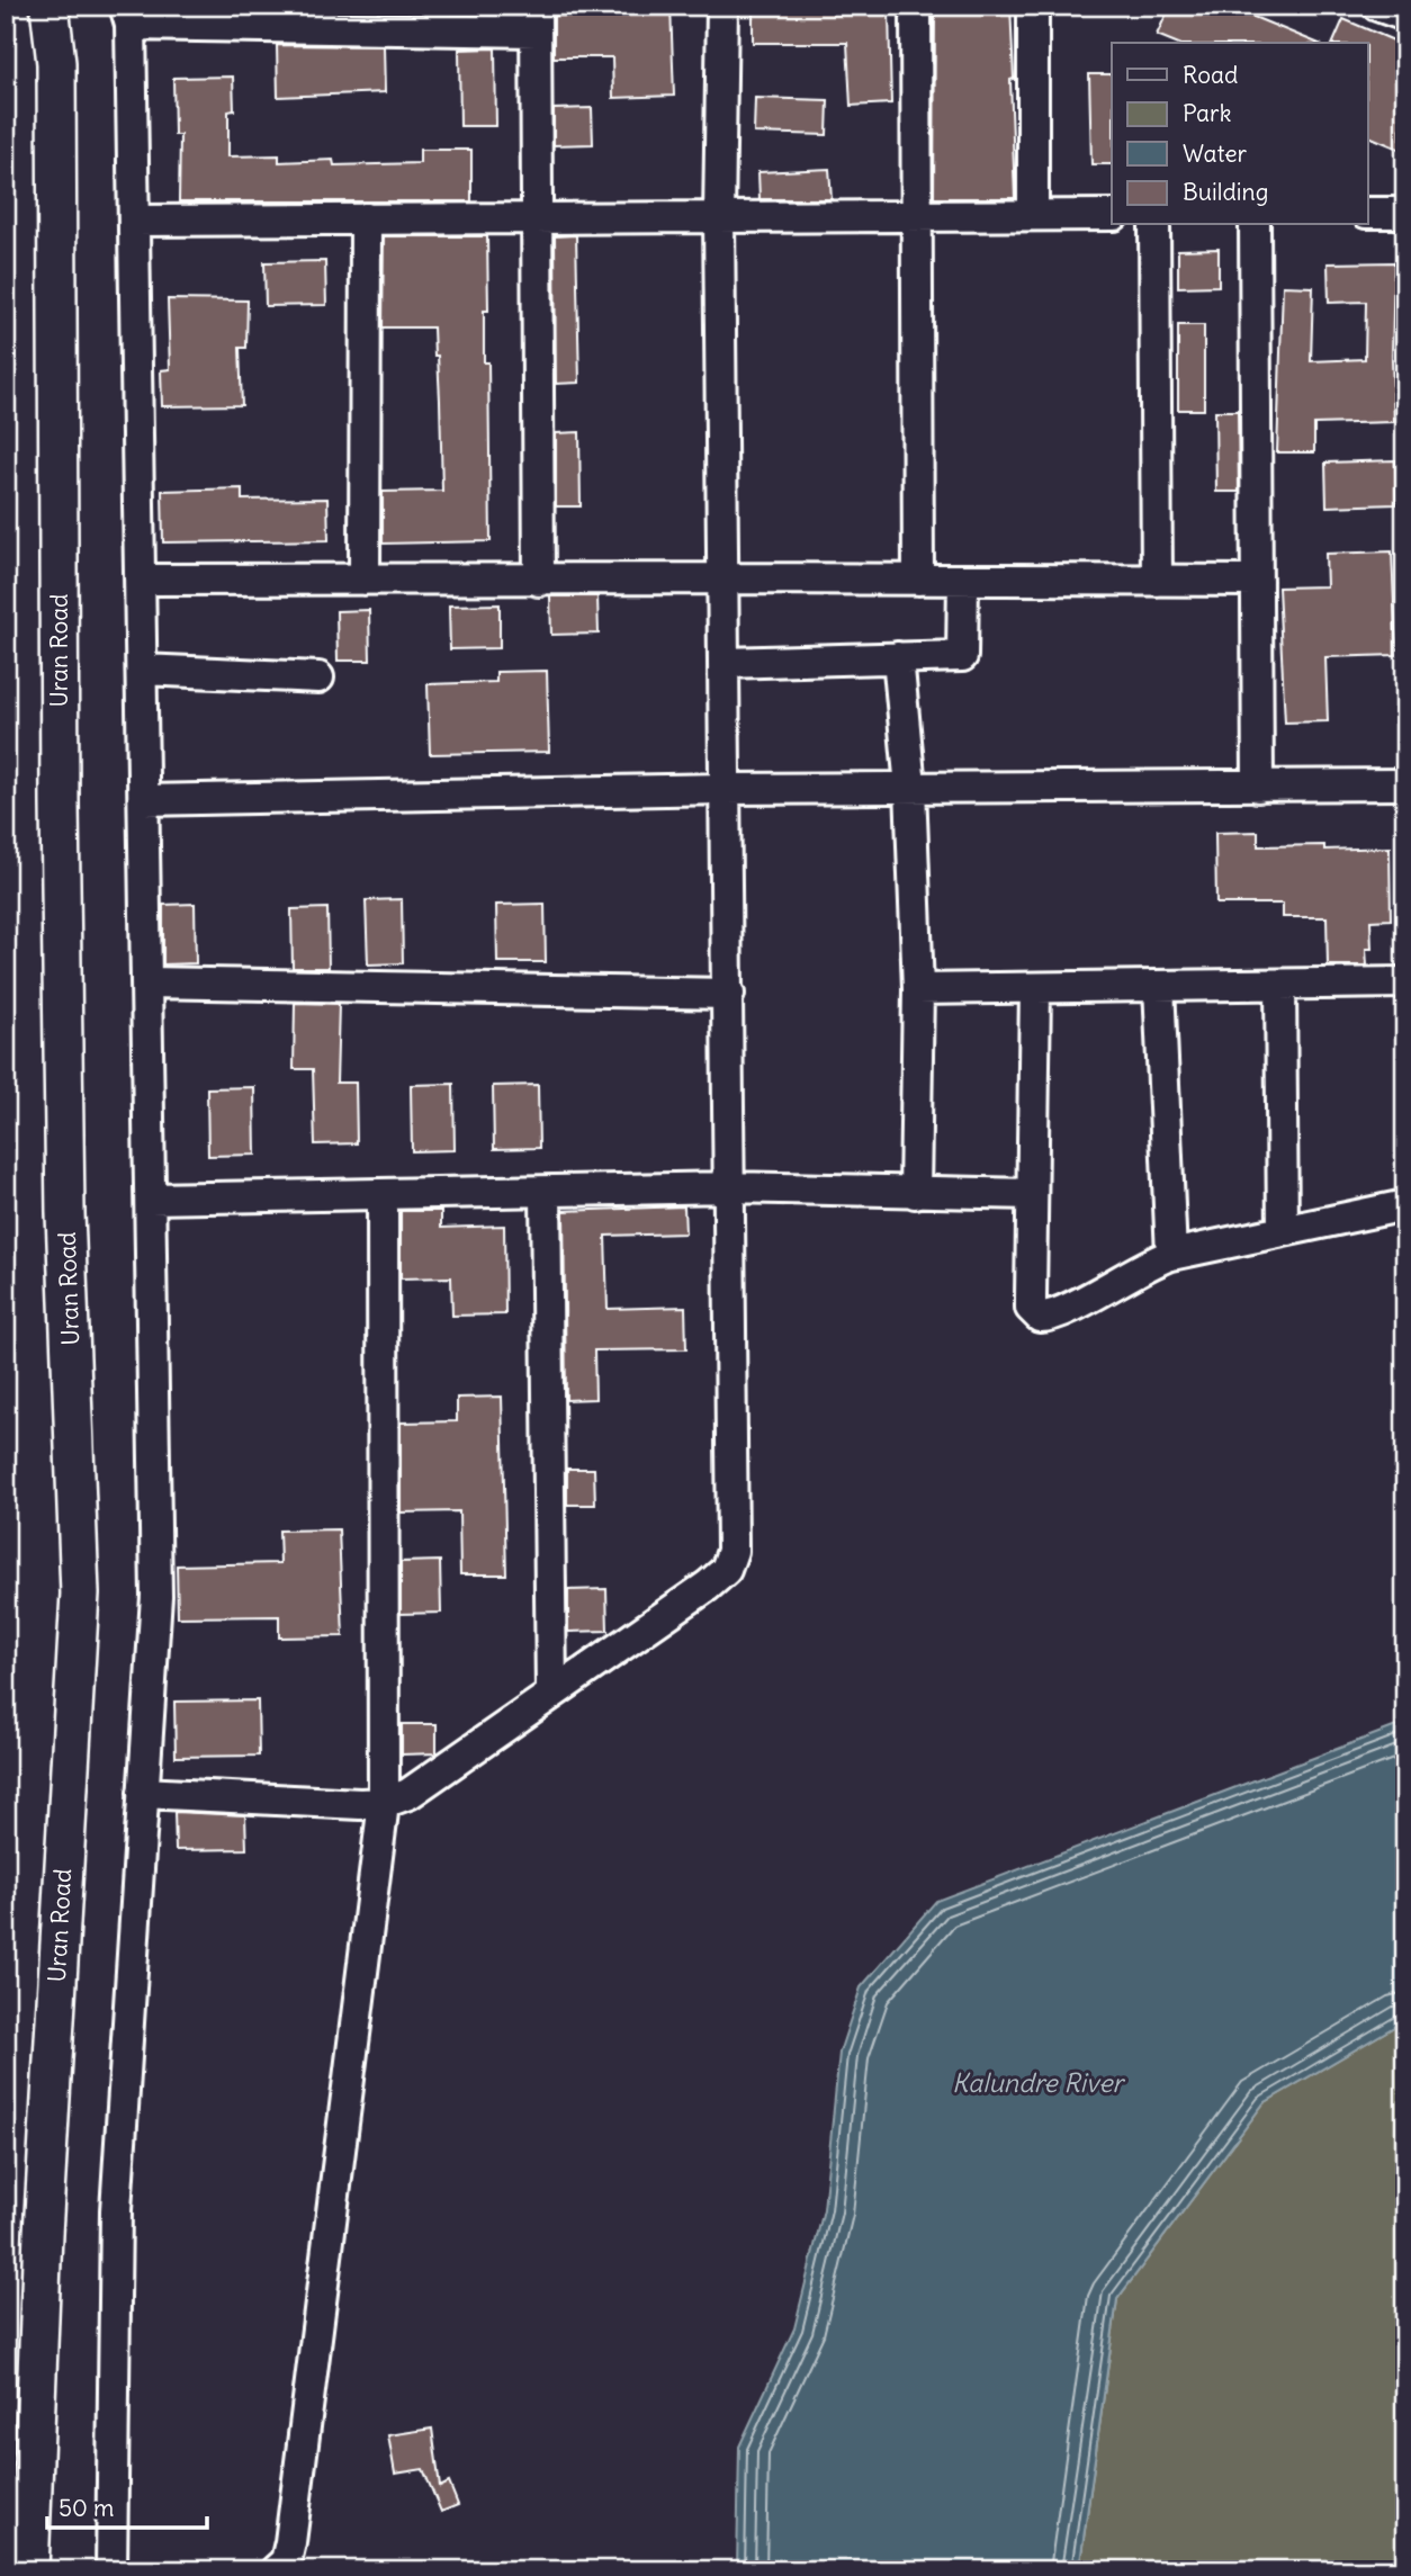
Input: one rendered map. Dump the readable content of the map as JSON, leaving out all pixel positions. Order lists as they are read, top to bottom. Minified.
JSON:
{"streets":{"main road":["Uran Road"]},"water":["Kalundre River"],"legend":["Road","Park","Water","Building"],"scale_bar":"50 m"}
